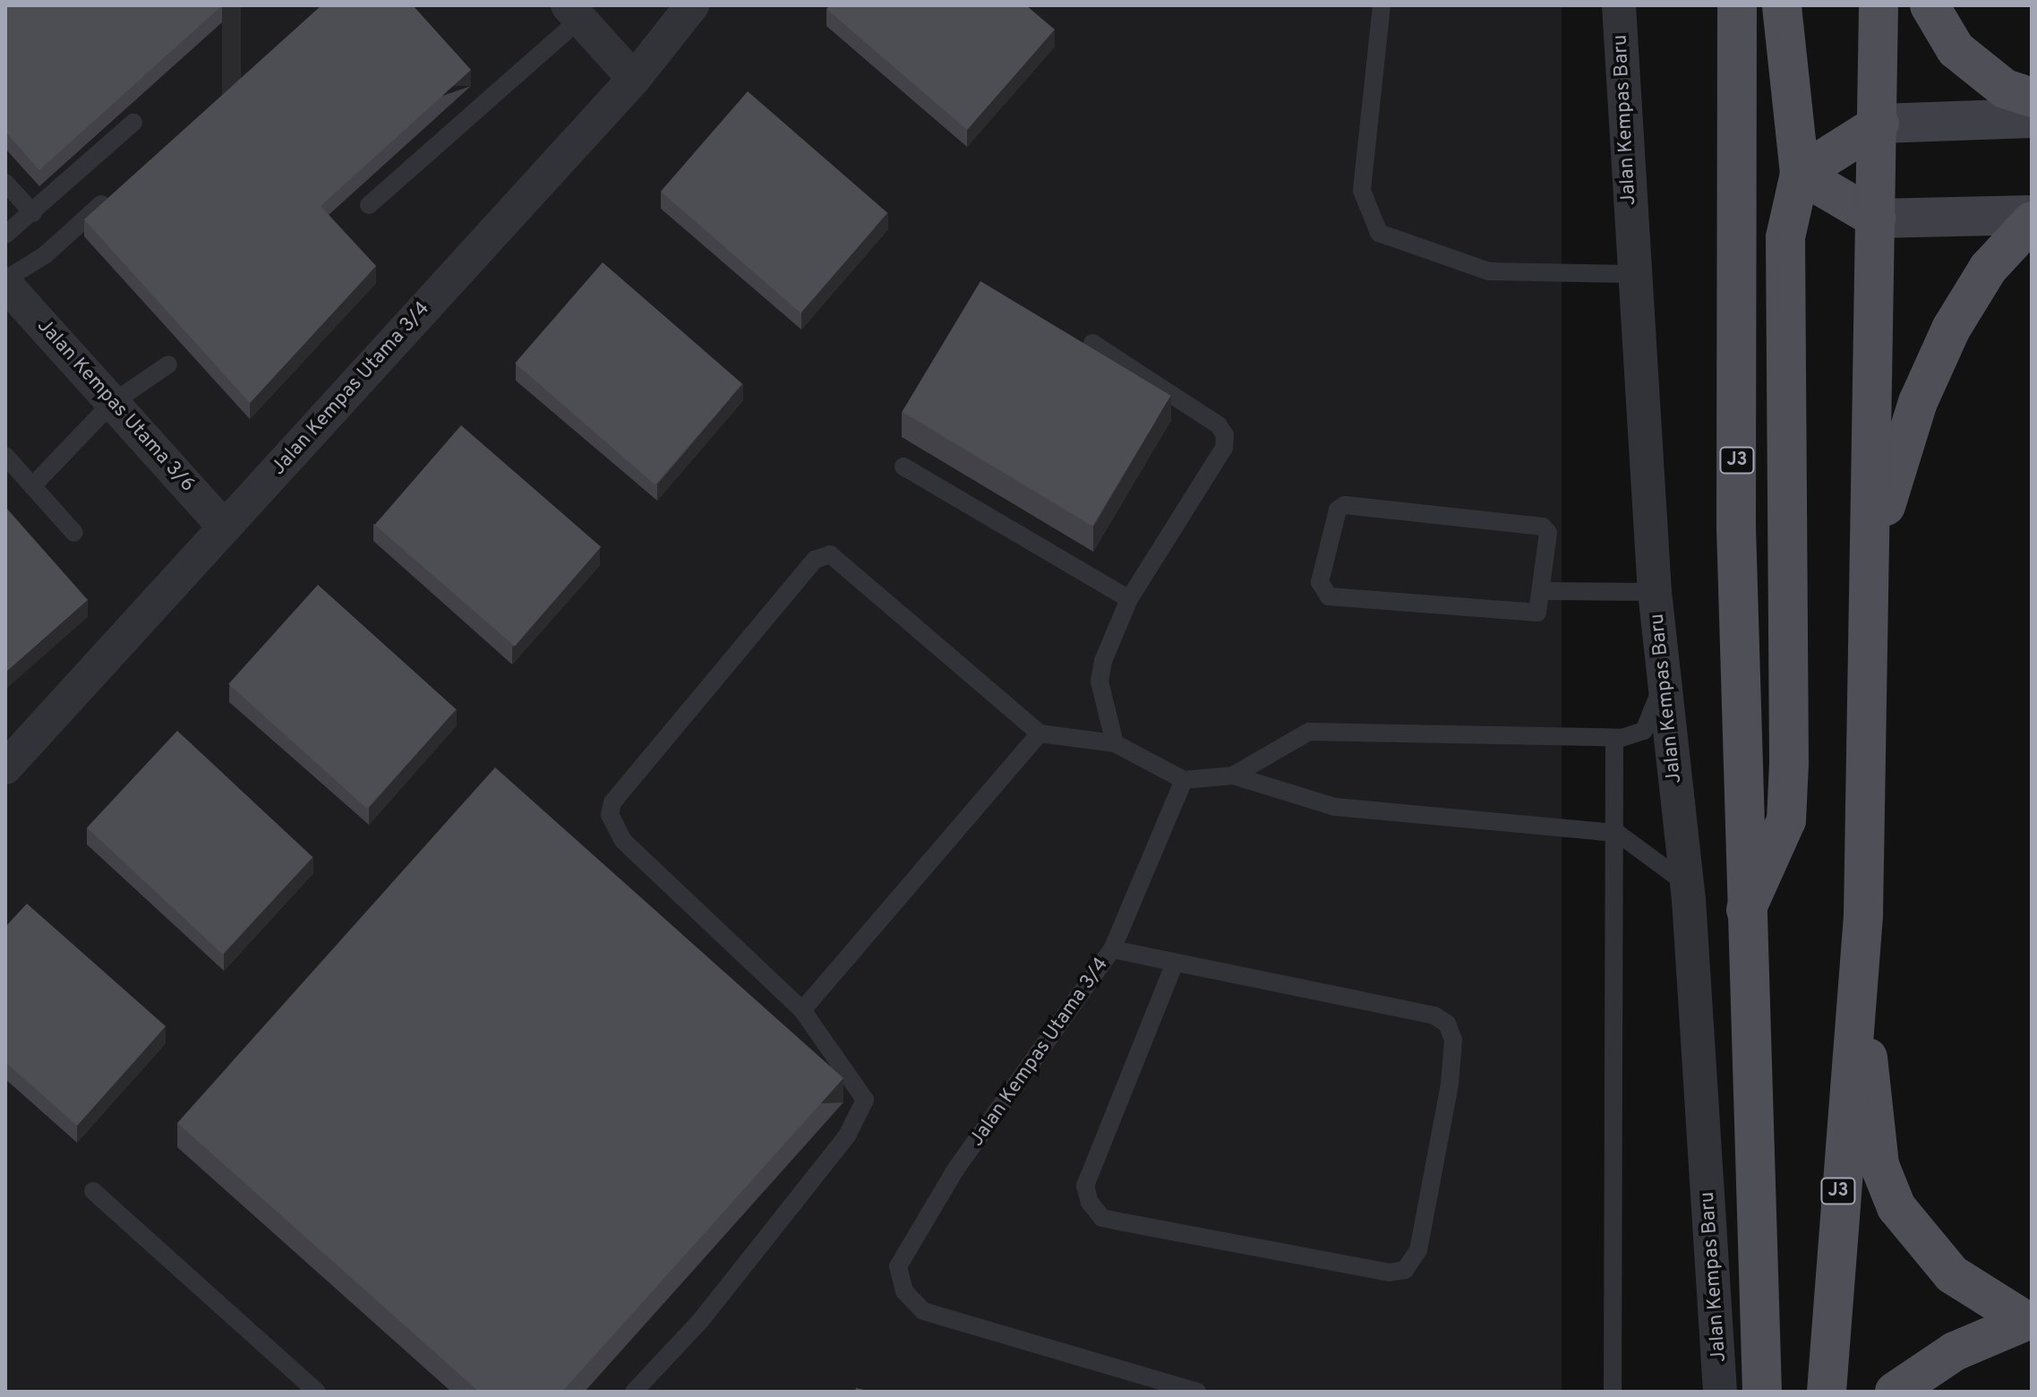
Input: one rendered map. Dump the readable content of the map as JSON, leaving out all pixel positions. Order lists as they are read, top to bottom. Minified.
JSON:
{"streets":{"main road":["J3"],"street":["Jalan Kempas Baru","Jalan Kempas Utama 3/4","Jalan Kempas Utama 3/6"]},"crossings":[["Jalan Kempas Utama 3/4","Jalan Kempas Utama 3/6"]]}
